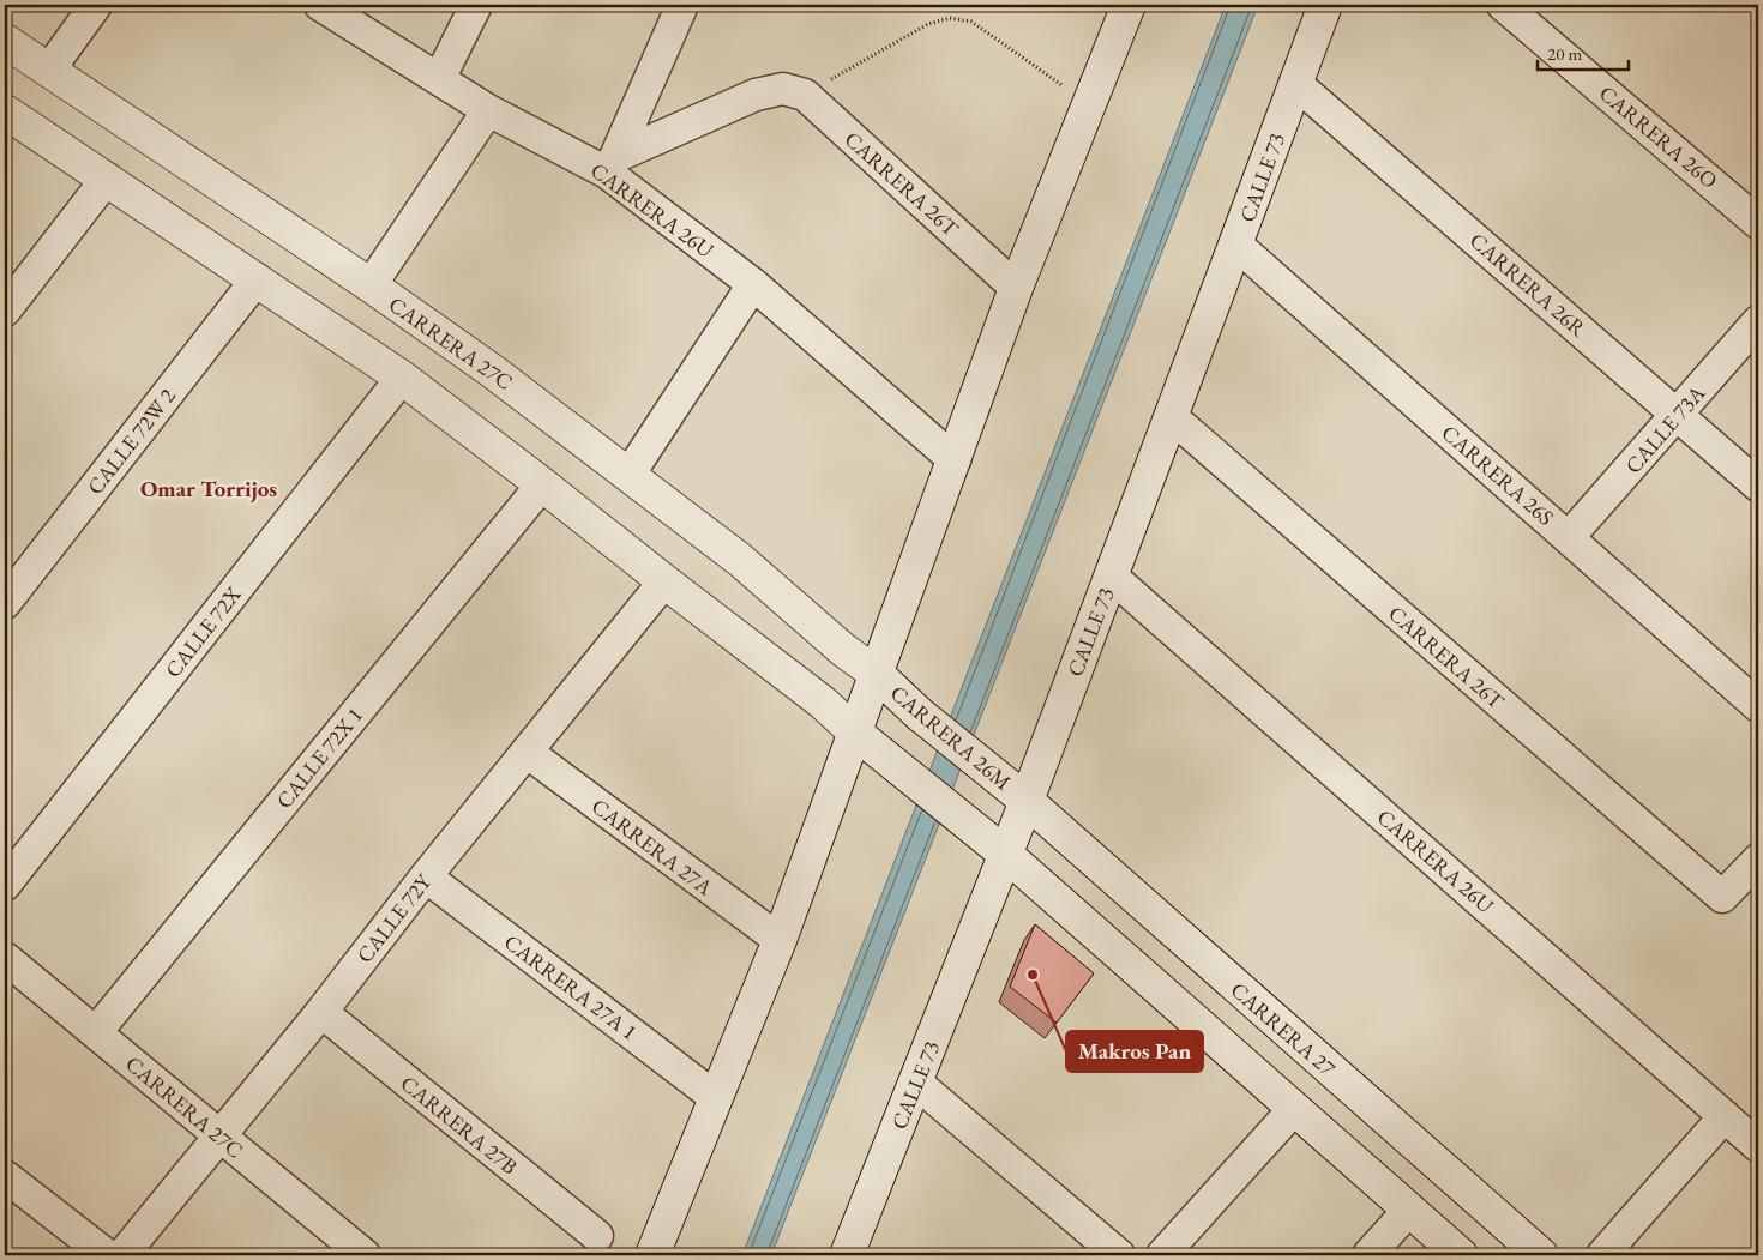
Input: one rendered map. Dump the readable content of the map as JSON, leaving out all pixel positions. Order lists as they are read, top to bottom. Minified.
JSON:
{"streets":{"main road":["CALLE 73","CARRERA 27C","CARRERA 26M","CARRERA 27"],"street":["CARRERA 26O","CARRERA 26T","CARRERA 26U","CARRERA 26R","CALLE 73A","CALLE 72W 2","CARRERA 26S","CALLE 72X","CALLE 72X 1","CARRERA 27A","CALLE 72Y","CARRERA 27A 1","CARRERA 27B"]},"crossings":[["CALLE 73","CARRERA 26T"],["CALLE 73","CARRERA 26U"],["CALLE 73","CARRERA 26R"],["CALLE 73","CARRERA 26S"],["CALLE 73","CARRERA 26M"],["CALLE 73","CARRERA 27"],["CARRERA 26R","CALLE 73A"],["CARRERA 27C","CARRERA 26M"],["CARRERA 27C","CALLE 72X 1"],["CARRERA 27C","CALLE 72Y"],["CALLE 73A","CARRERA 26S"],["CARRERA 26M","CARRERA 27"],["CARRERA 27A","CALLE 72Y"],["CALLE 72Y","CARRERA 27A 1"],["CALLE 72Y","CARRERA 27B"]],"districts":["Omar Torrijos"],"places":["Makros Pan"],"scale_bar":"20 m"}
